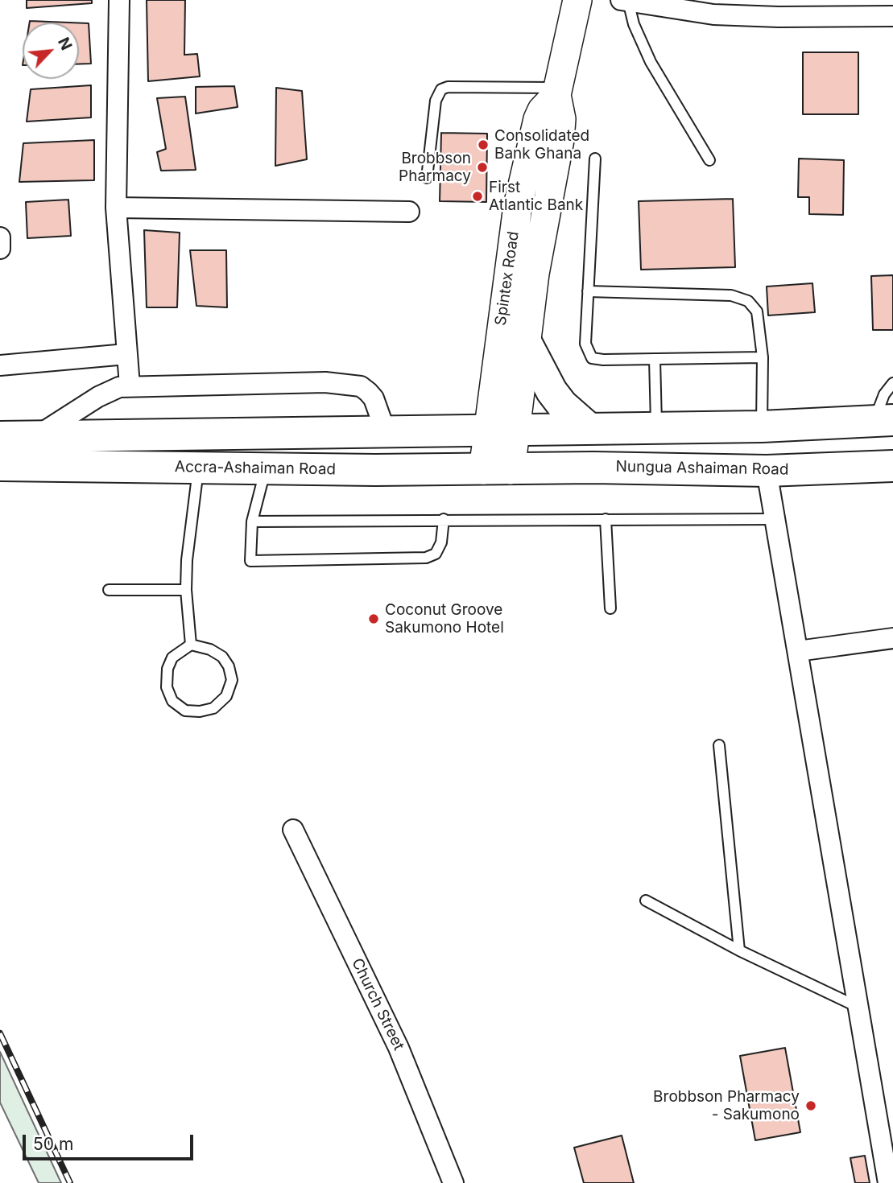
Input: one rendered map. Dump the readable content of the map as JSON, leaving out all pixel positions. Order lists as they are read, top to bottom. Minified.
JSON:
{"streets":{"main road":["Spintex Road","Accra-Ashaiman Road","Nungua Ashaiman Road"],"street":["Church Street"]},"crossings":[["Spintex Road","Accra-Ashaiman Road"],["Spintex Road","Nungua Ashaiman Road"],["Accra-Ashaiman Road","Nungua Ashaiman Road"]],"places":["Consolidated Bank Ghana","Brobbson Pharmacy","First Atlantic Bank","Coconut Groove Sakumono Hotel","Brobbson Pharmacy - Sakumono"],"scale_bar":"50 m","north":"top right"}
